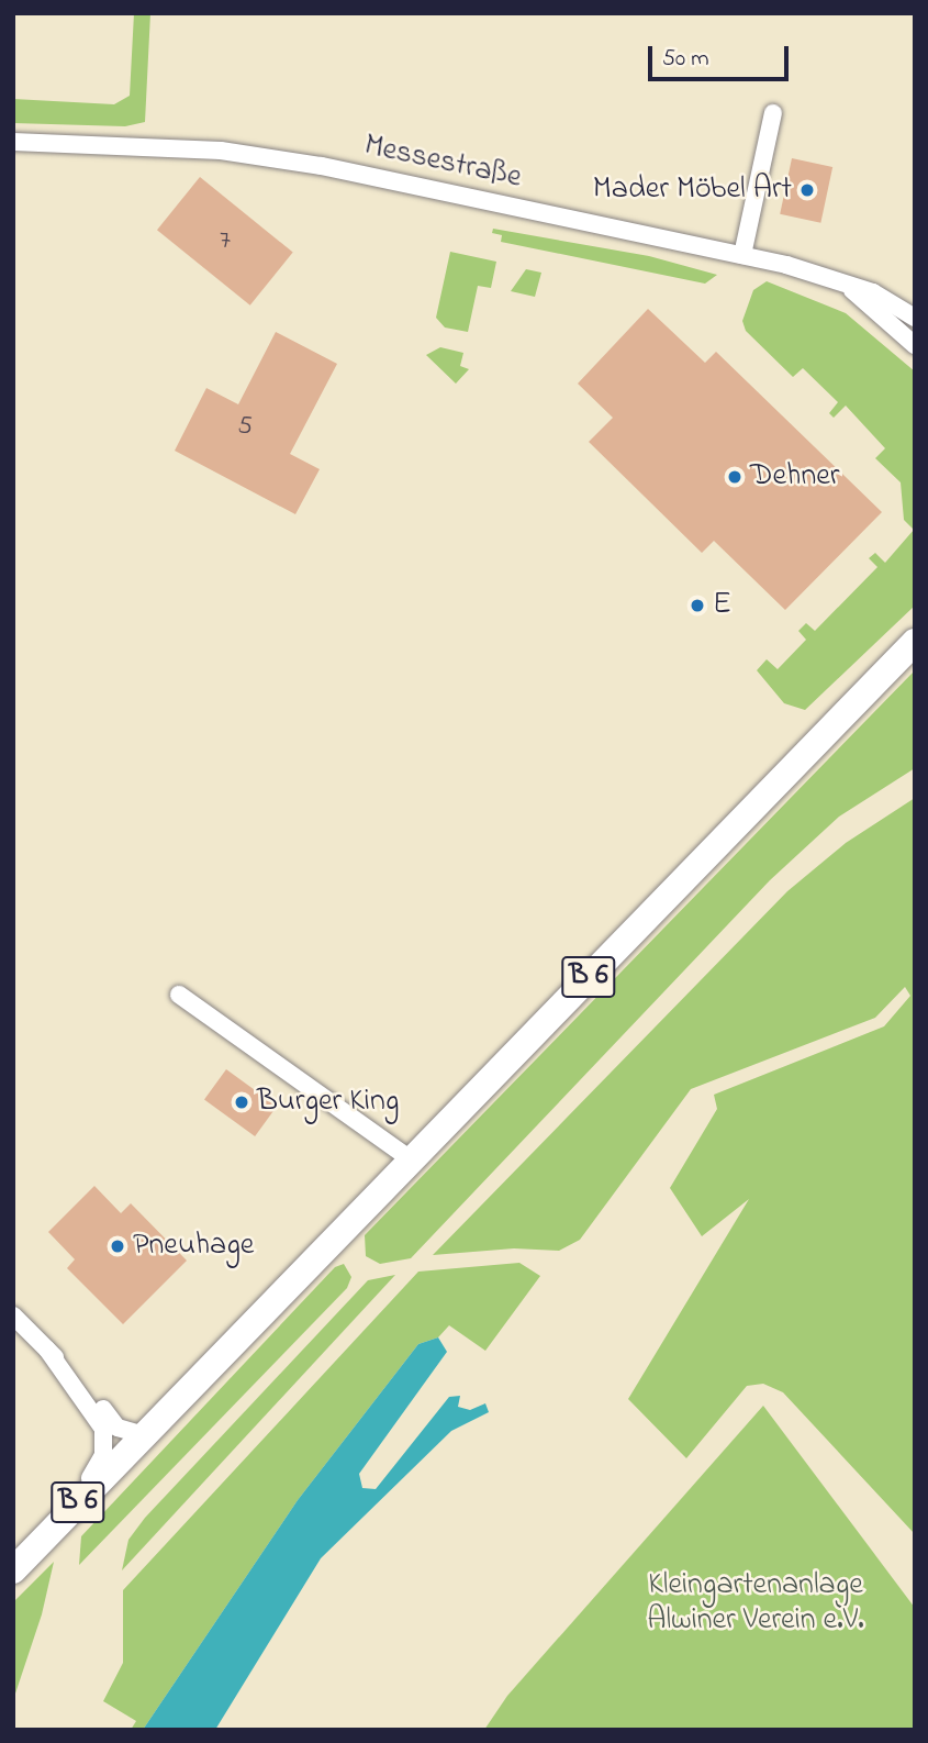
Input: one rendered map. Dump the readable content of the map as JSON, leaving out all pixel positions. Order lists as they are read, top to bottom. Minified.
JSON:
{"streets":{"main road":["B 6"],"street":["Messestraße"]},"parks":["Kleingartenanlage Alwiner Verein e.V."],"places":["Mader Möbel Art","Dehner","E","Burger King","Pneuhage"],"house_numbers":["7","5"],"scale_bar":"50 m"}
